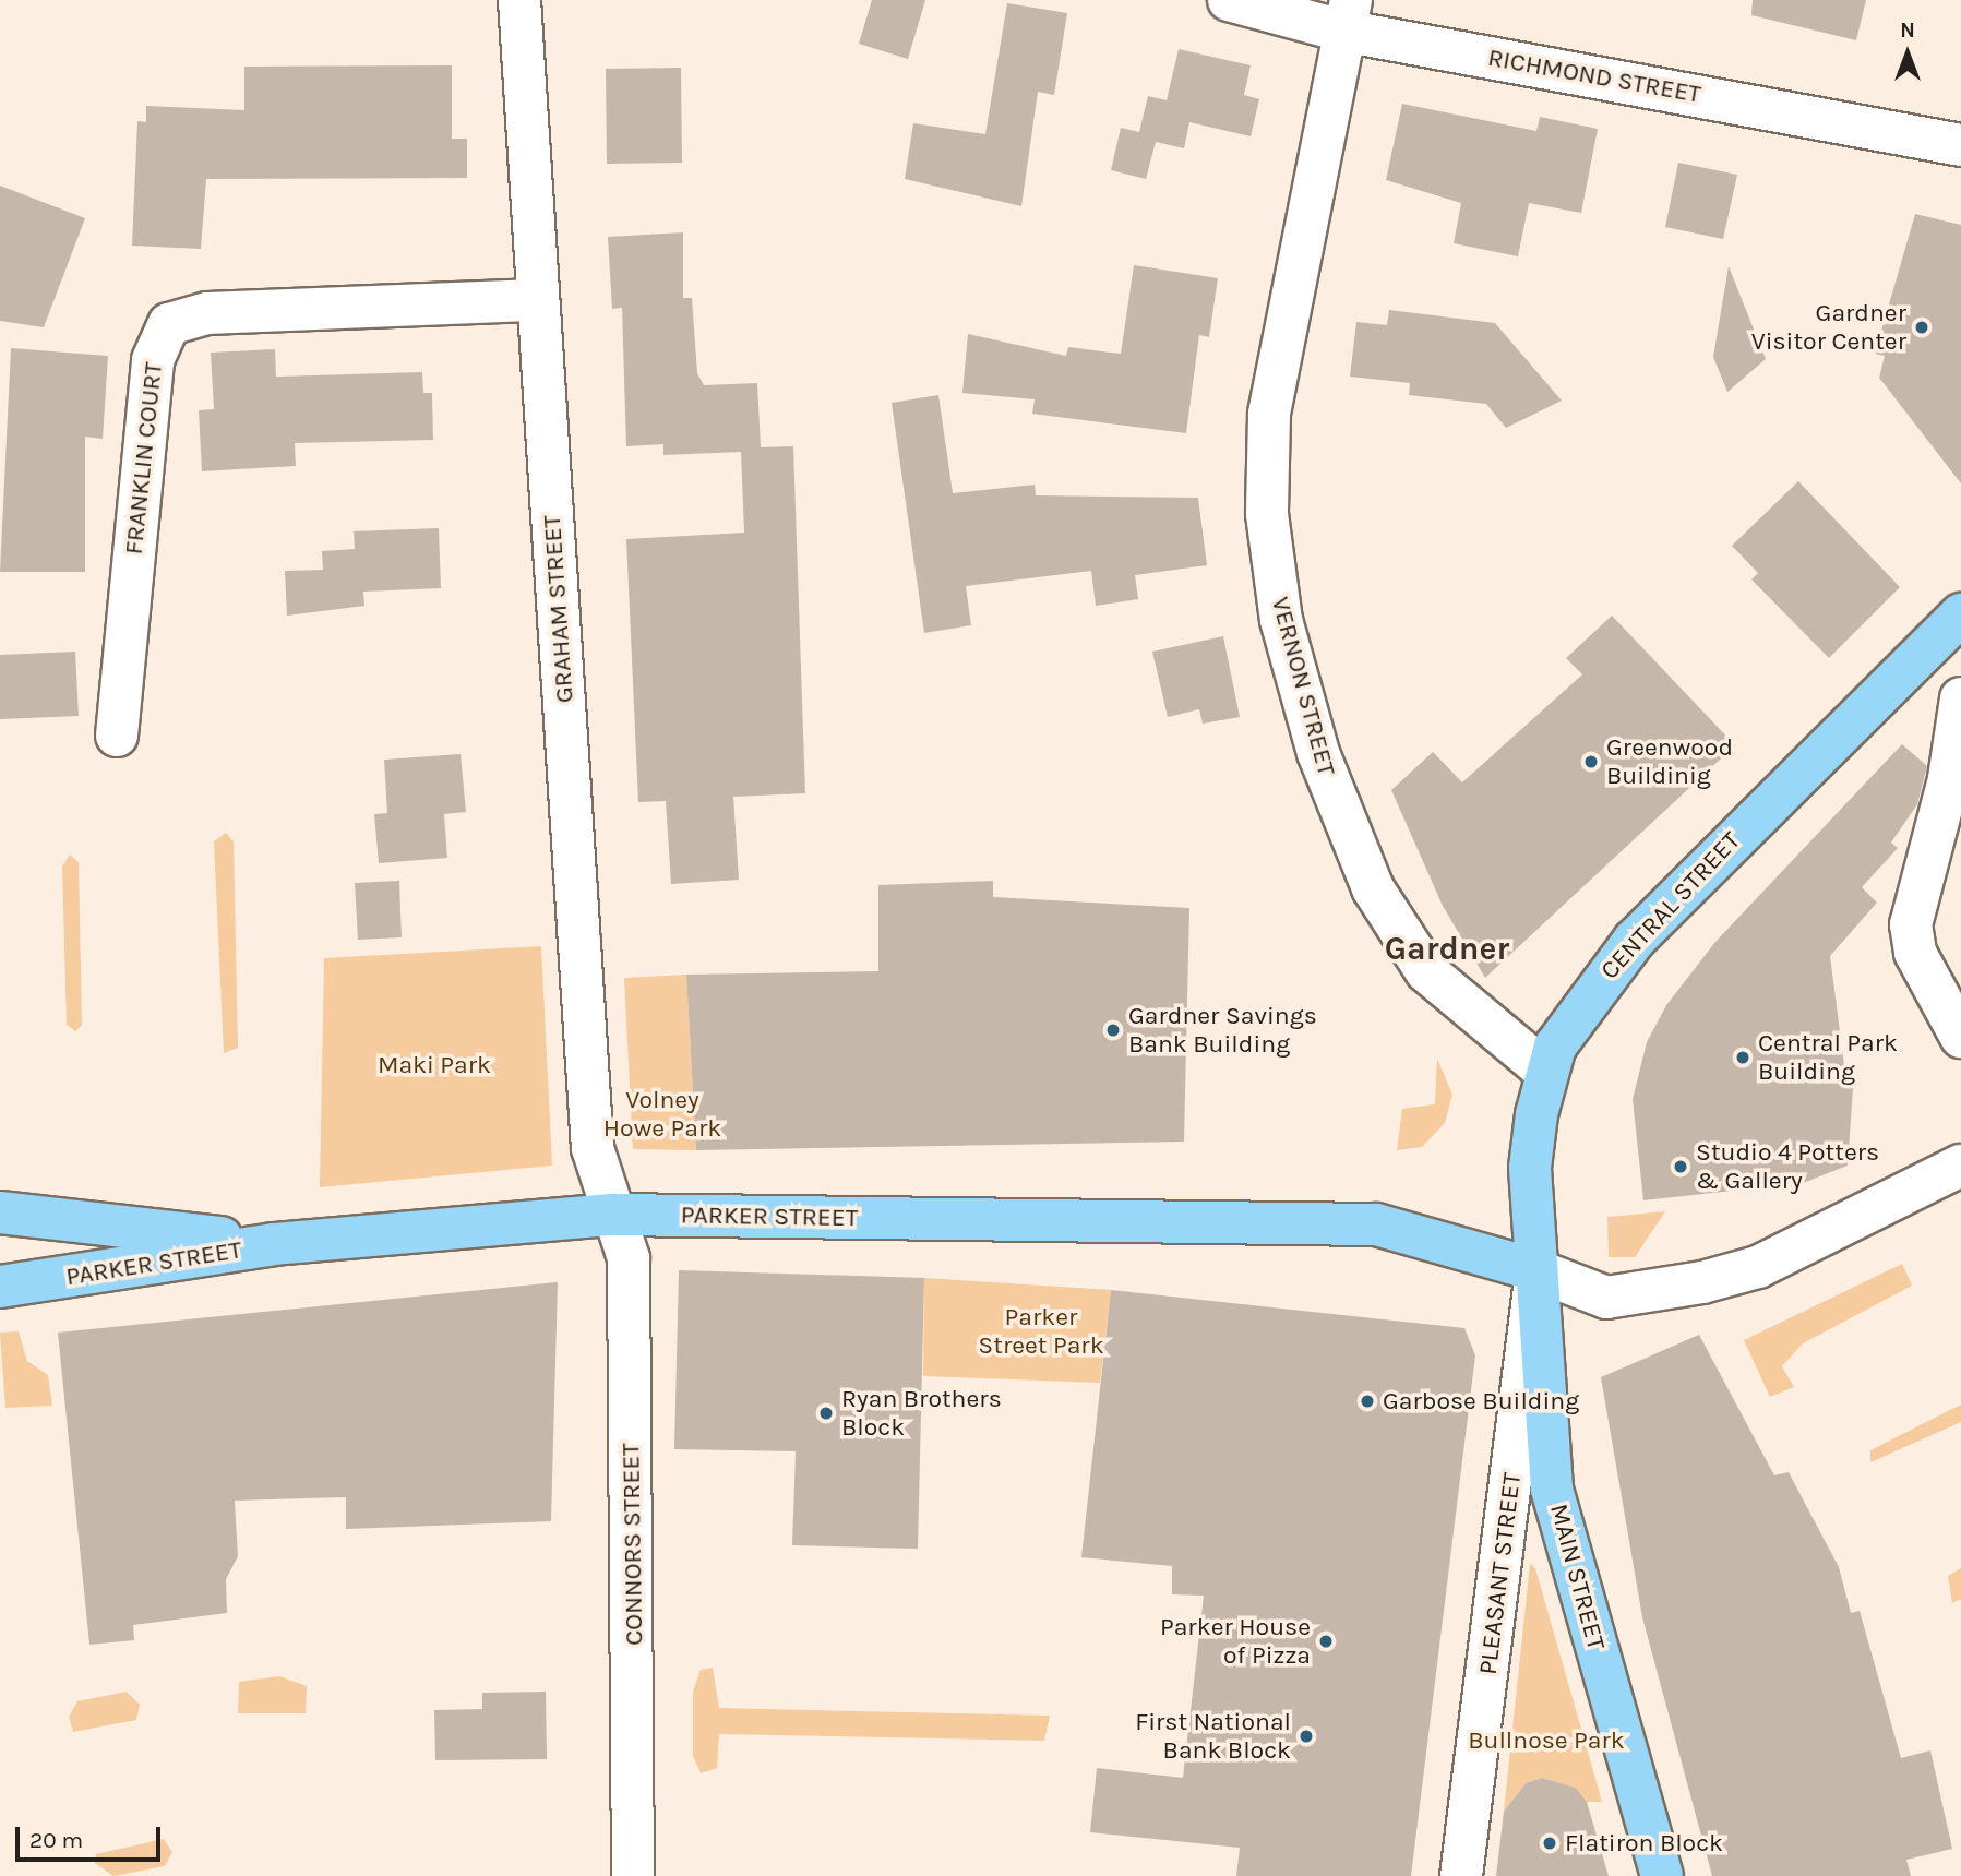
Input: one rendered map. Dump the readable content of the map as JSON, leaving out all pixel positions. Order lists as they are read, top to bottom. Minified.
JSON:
{"streets":{"main road":["CENTRAL STREET","PARKER STREET","MAIN STREET"],"street":["RICHMOND STREET","FRANKLIN COURT","GRAHAM STREET","VERNON STREET","CONNORS STREET","PLEASANT STREET"]},"crossings":[["RICHMOND STREET","VERNON STREET"],["FRANKLIN COURT","GRAHAM STREET"],["GRAHAM STREET","PARKER STREET"],["GRAHAM STREET","CONNORS STREET"],["VERNON STREET","CENTRAL STREET"],["CENTRAL STREET","PARKER STREET"],["CENTRAL STREET","PLEASANT STREET"],["CENTRAL STREET","MAIN STREET"],["PARKER STREET","CONNORS STREET"],["PARKER STREET","PLEASANT STREET"],["PARKER STREET","MAIN STREET"],["PLEASANT STREET","MAIN STREET"]],"districts":["Gardner"],"parks":["Maki Park","Volney Howe Park","Parker Street Park","Bullnose Park"],"places":["Gardner Visitor Center","Greenwood Buildinig","Gardner Savings Bank Building","Central Park Building","Studio 4 Potters & Gallery","Garbose Building","Ryan Brothers Block","Parker House of Pizza","First National Bank Block","Flatiron Block"],"scale_bar":"20 m","north":"top"}
